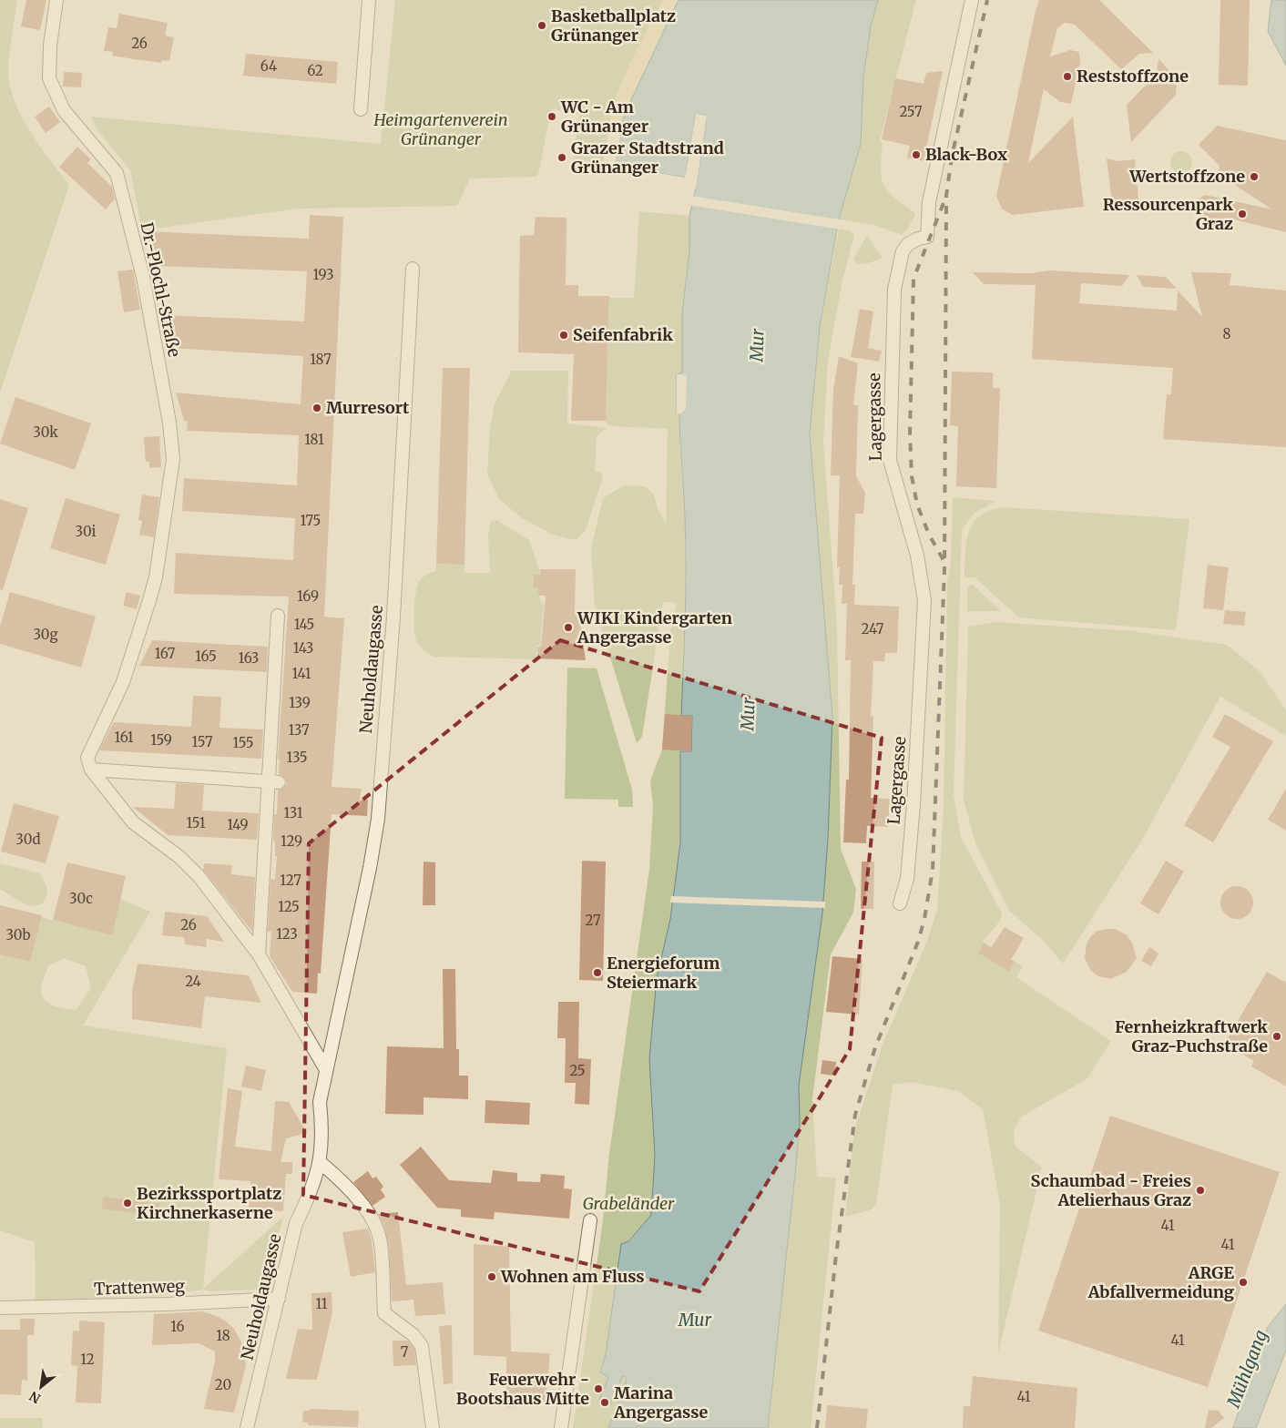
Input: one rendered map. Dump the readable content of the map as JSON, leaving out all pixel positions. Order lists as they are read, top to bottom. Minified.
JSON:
{"streets":{"street":["Dr.-Plochl-Straße","Lagergasse","Neuholdaugasse","Trattenweg"]},"crossings":[["Neuholdaugasse","Trattenweg"]],"water":["Mur","Mühlgang"],"parks":["Heimgartenverein Grünanger","Grabeländer"],"places":["Basketballplatz Grünanger","Reststoffzone","WC - Am Grünanger","Black-Box","Grazer Stadtstrand Grünanger","Wertstoffzone","Ressourcenpark Graz","Seifenfabrik","Murresort","WIKI Kindergarten Angergasse","Energieforum Steiermark","Fernheizkraftwerk Graz-Puchstraße","Schaumbad - Freies Atelierhaus Graz","Bezirkssportplatz Kirchnerkaserne","Wohnen am Fluss","ARGE Abfallvermeidung","Feuerwehr - Bootshaus Mitte","Marina Angergasse"],"house_numbers":["26","64","62","257","193","8","187","30k","181","175","30i","169","145","247","30g","143","167","165","163","141","139","137","161","159","157","155","135","131","151","149","30d","129","127","30c","125","27","26","123","30b","24","25","41","41","11","16","18","41","7","12","20","41"],"north":"bottom left"}
